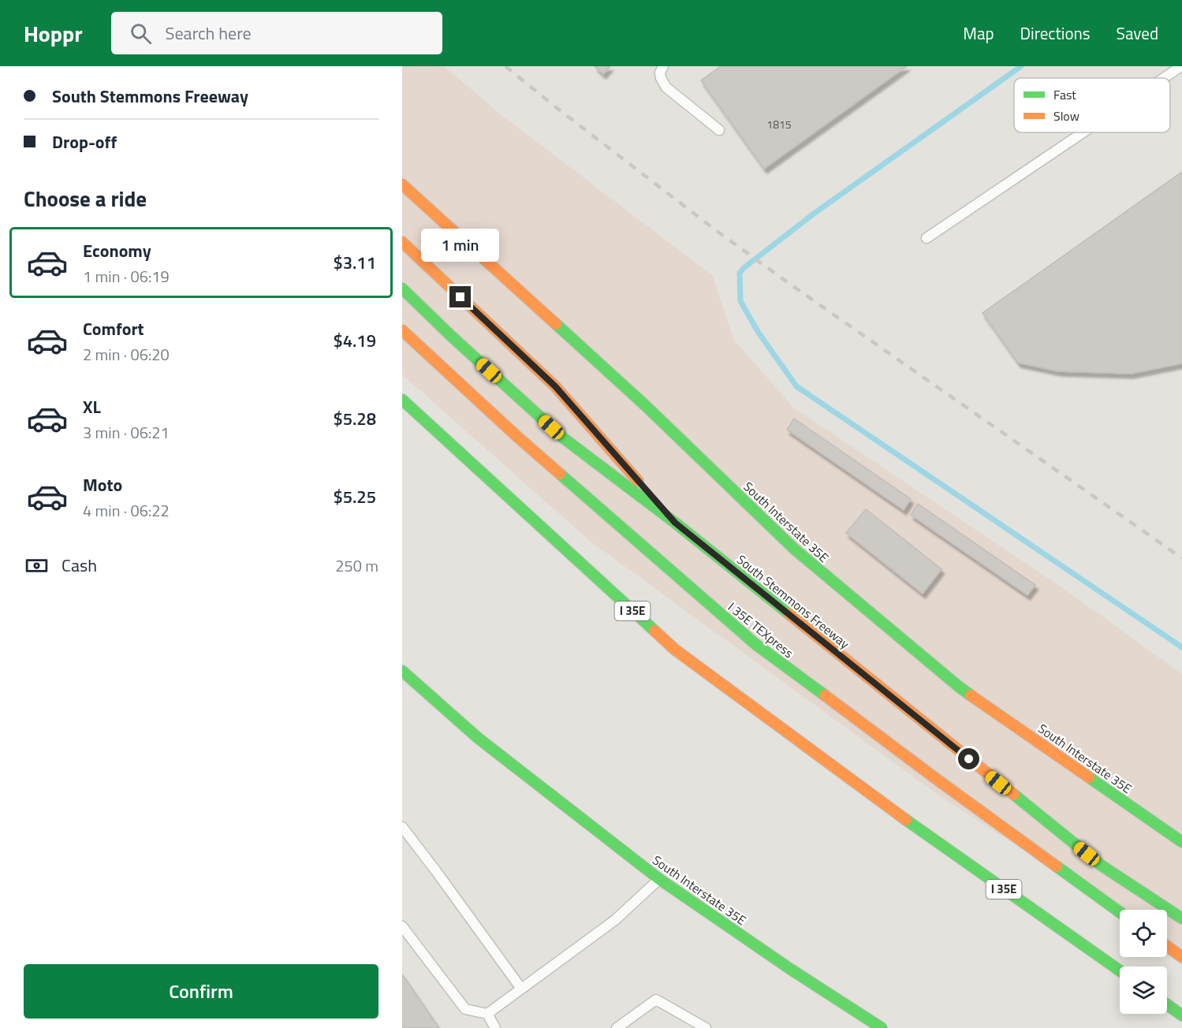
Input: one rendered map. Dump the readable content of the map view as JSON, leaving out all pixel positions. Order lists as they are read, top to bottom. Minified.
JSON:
{"streets":{"main road":["South Interstate 35E","South Stemmons Freeway","I 35E","I 35E TEXpress"]},"house_numbers":["1815"],"legend":["Fast","Slow"],"page":{"header":"Hoppr","search":"Search here","nav":["Map","Directions","Saved"],"banner":["South Stemmons Freeway","Drop-off"],"heading":"Choose a ride","list":[{"name":"Economy","note":"1 min · 06:19","value":"$3.11"},{"name":"Comfort","note":"2 min · 06:20","value":"$4.19"},{"name":"XL","note":"3 min · 06:21","value":"$5.28"},{"name":"Moto","note":"4 min · 06:22","value":"$5.25"}],"bubble":"1 min","pay":["Cash","250 m"],"buttons":"Confirm"}}
